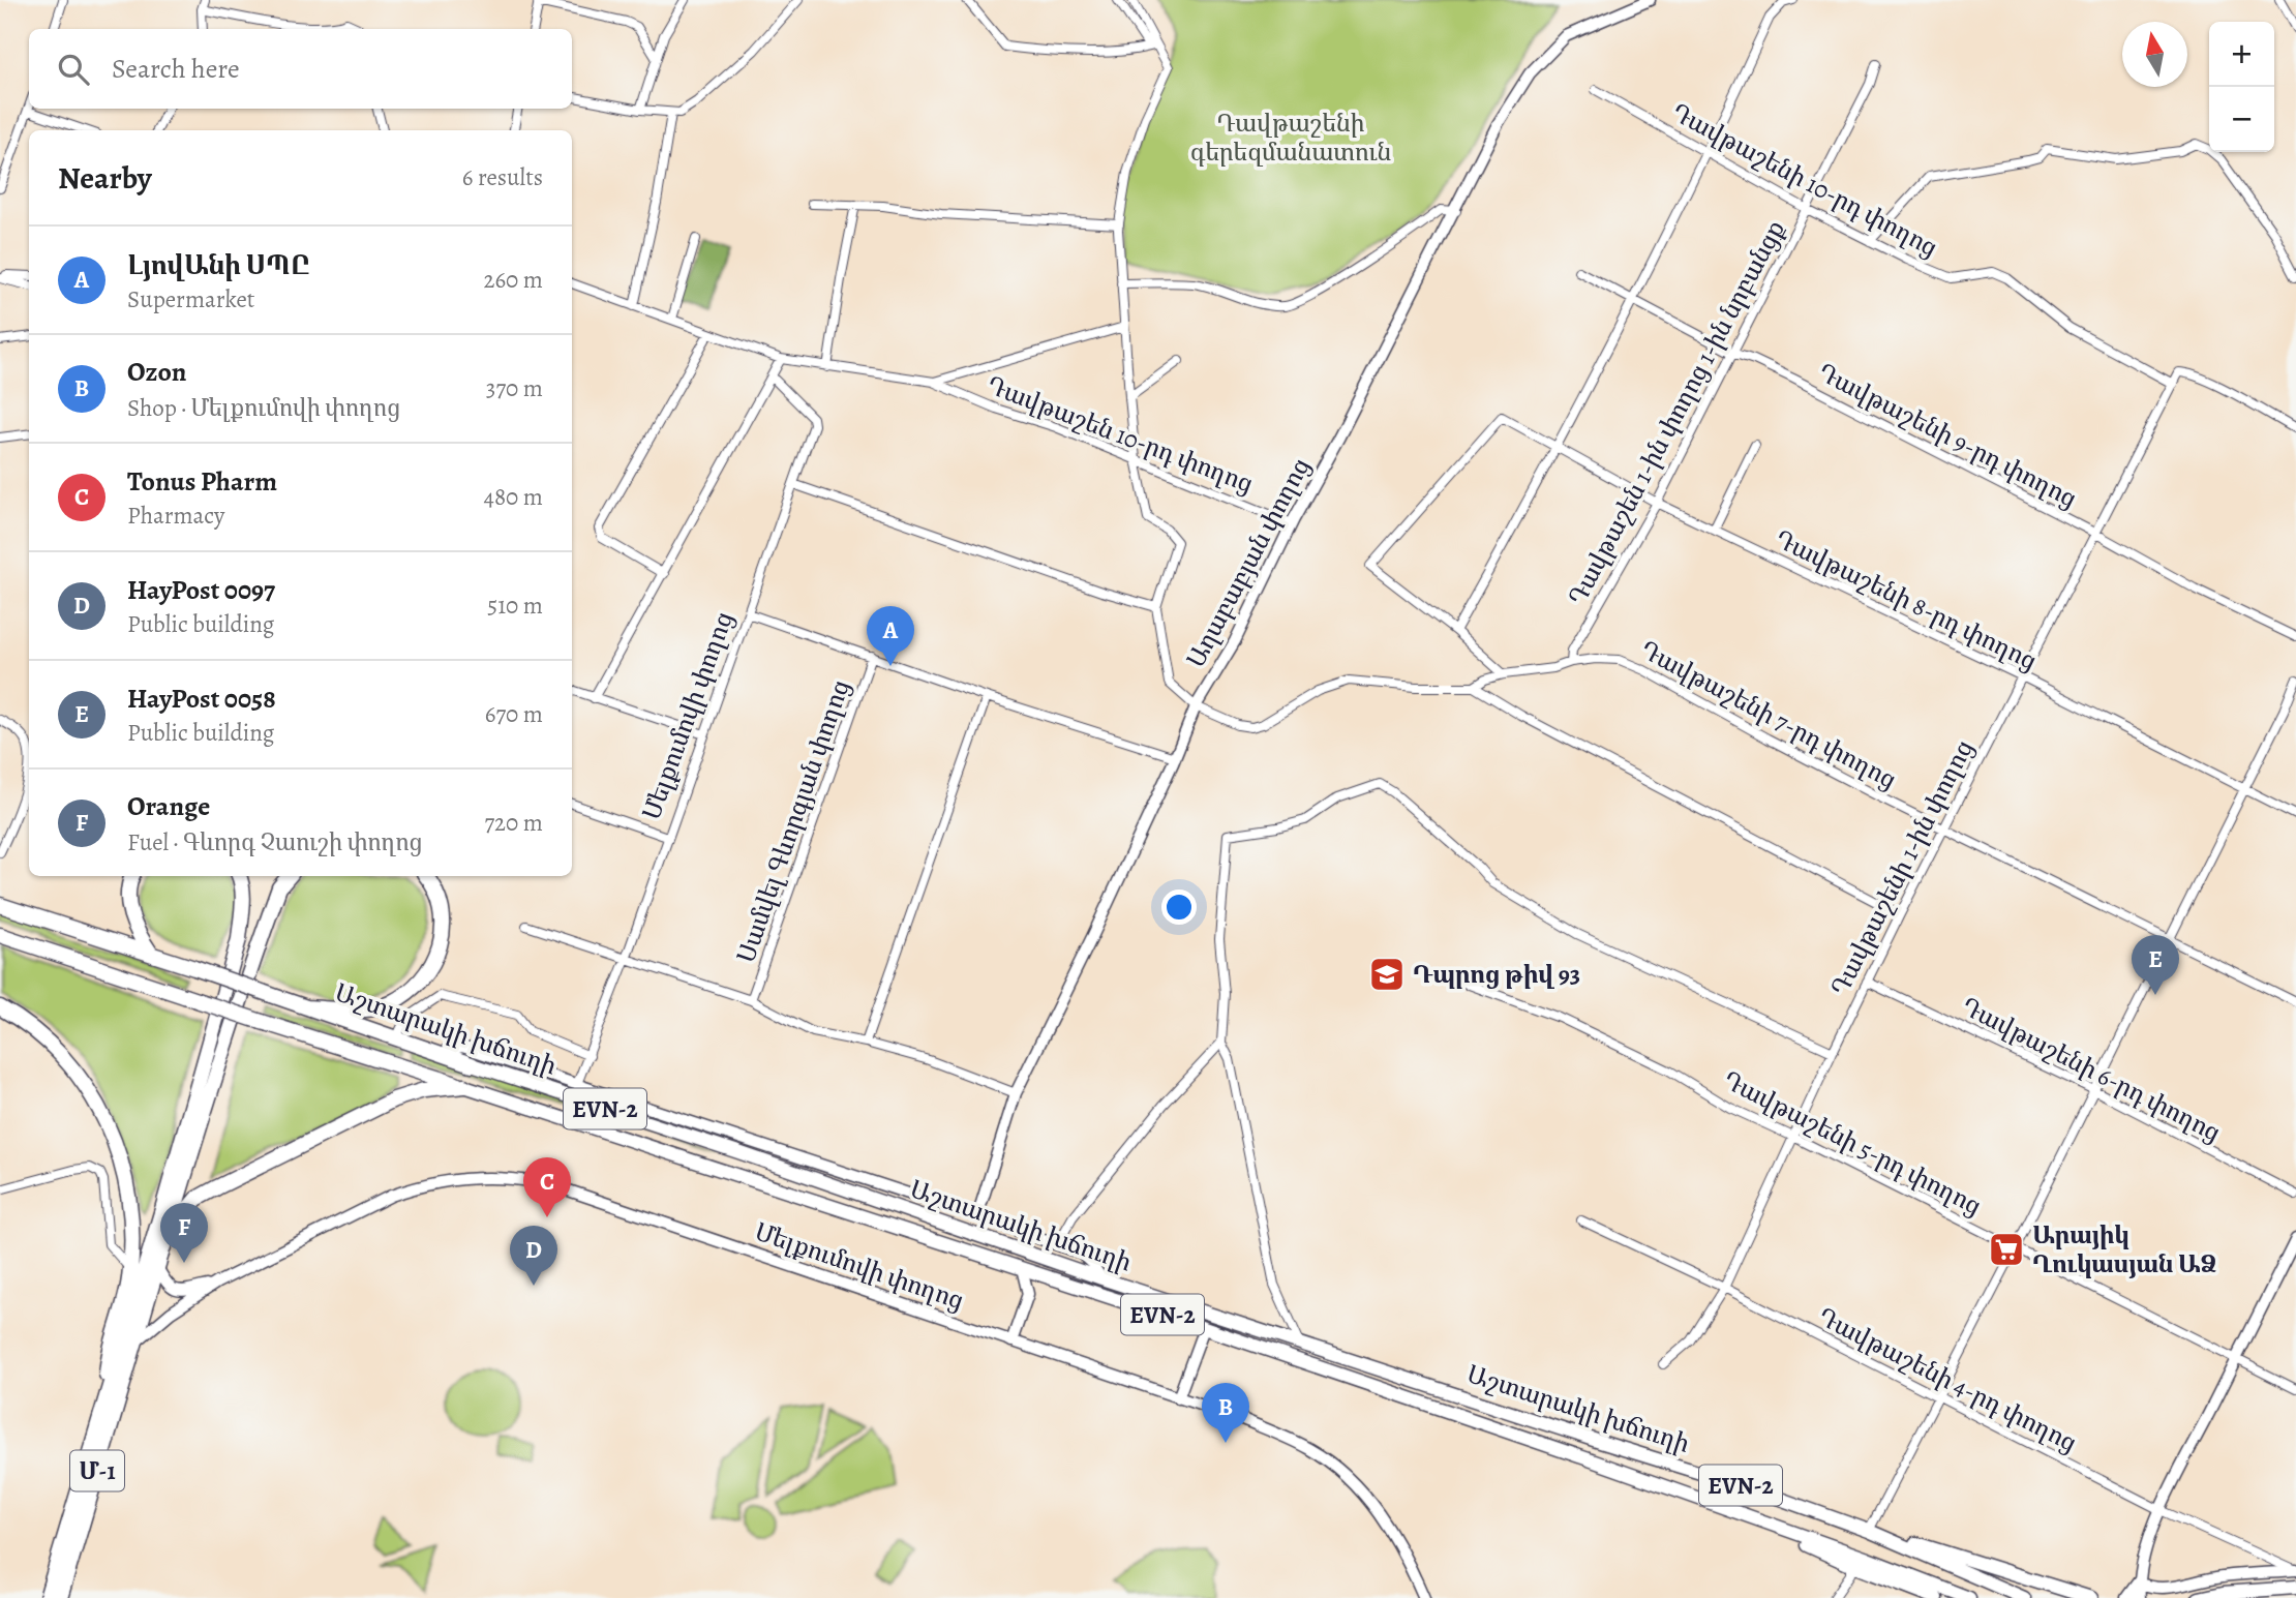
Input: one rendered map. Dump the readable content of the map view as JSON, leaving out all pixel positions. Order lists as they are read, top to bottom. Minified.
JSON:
{"streets":{"highway":["Աշտարակի խճուղի","EVN-2","Մ-1"],"street":["Դավթաշենի 10-րդ փողոց","Դավթաշեն 1-ին փողոց 1-ին նրբանցք","Դավթաշեն 10-րդ փողոց","Դավթաշենի 9-րդ փողոց","Աղաբաբյան փողոց","Դավթաշենի 8-րդ փողոց","Դավթաշենի 7-րդ փողոց","Մելքումովի փողոց","Սամվել Գևորգյան փողոց","Դավթաշենի 1-ին փողոց","Դավթաշենի 6-րդ փողոց","Դավթաշենի 5-րդ փողոց","Դավթաշենի 4-րդ փողոց"]},"crossings":[["Դավթաշենի 10-րդ փողոց","Դավթաշեն 1-ին փողոց 1-ին նրբանցք"],["Դավթաշենի 10-րդ փողոց","Դավթաշենի 1-ին փողոց"],["Դավթաշեն 1-ին փողոց 1-ին նրբանցք","Դավթաշենի 9-րդ փողոց"],["Դավթաշեն 1-ին փողոց 1-ին նրբանցք","Դավթաշենի 8-րդ փողոց"],["Դավթաշեն 1-ին փողոց 1-ին նրբանցք","Դավթաշենի 7-րդ փողոց"],["Դավթաշեն 10-րդ փողոց","Աղաբաբյան փողոց"],["Դավթաշենի 9-րդ փողոց","Դավթաշենի 1-ին փողոց"],["Աղաբաբյան փողոց","Դավթաշենի 7-րդ փողոց"],["Դավթաշենի 8-րդ փողոց","Դավթաշենի 1-ին փողոց"],["Դավթաշենի 7-րդ փողոց","Դավթաշենի 1-ին փողոց"],["Մելքումովի փողոց","Մ-1"],["Դավթաշենի 1-ին փողոց","Դավթաշենի 6-րդ փողոց"],["Դավթաշենի 1-ին փողոց","Դավթաշենի 5-րդ փողոց"],["Դավթաշենի 1-ին փողոց","Դավթաշենի 4-րդ փողոց"]],"parks":["Դավթաշենի գերեզմանատուն"],"places":{"school or university":["Դպրոց թիվ 93"],"supermarket":["Արայիկ Ղուկասյան ԱՁ"]},"north":"top","page":{"map_buttons":["+","−"],"search":"Search here","heading":["Nearby","6 results"],"list":[{"mark":"A","name":"ԼյովԱնի ՍՊԸ","note":"Supermarket","value":"260 m"},{"mark":"B","name":"Ozon","note":"Shop · Մելքումովի փողոց","value":"370 m"},{"mark":"C","name":"Tonus Pharm","note":"Pharmacy","value":"480 m"},{"mark":"D","name":"HayPost 0097","note":"Public building","value":"510 m"},{"mark":"E","name":"HayPost 0058","note":"Public building","value":"670 m"},{"mark":"F","name":"Orange","note":"Fuel · Գևորգ Չաուշի փողոց","value":"720 m"}],"pins":["A","E","C","F","D","B"]}}
